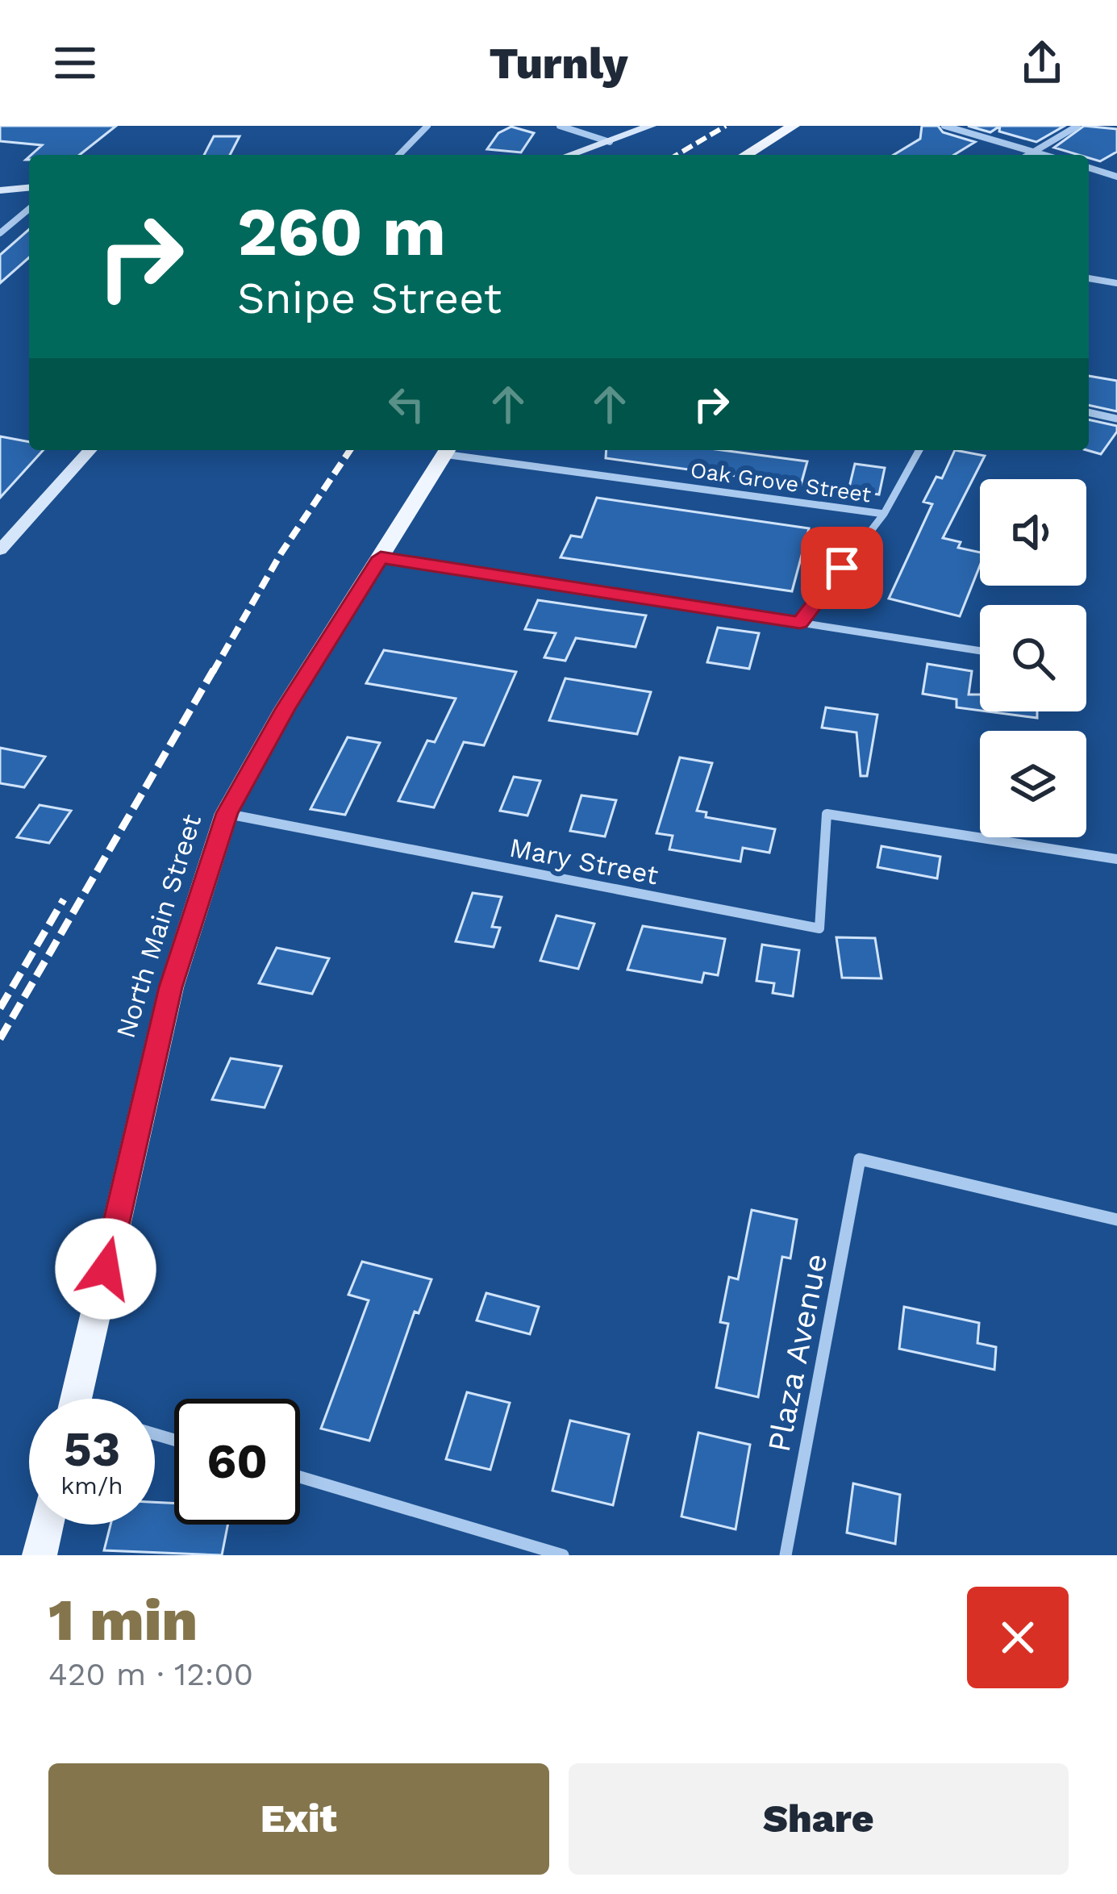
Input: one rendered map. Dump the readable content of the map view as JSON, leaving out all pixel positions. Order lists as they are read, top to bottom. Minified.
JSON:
{"streets":{"main road":["North Main Street"],"street":["Oak Grove Street","Mary Street","Plaza Avenue"]},"crossings":[["Oak Grove Street","North Main Street"],["Mary Street","North Main Street"]],"page":{"header":"Turnly","turn":["260 m","Snipe Street"],"speed":"53 km/h","limit":"60","heading":["1 min","420 m · 12:00"],"buttons":["Exit","Share"]}}
